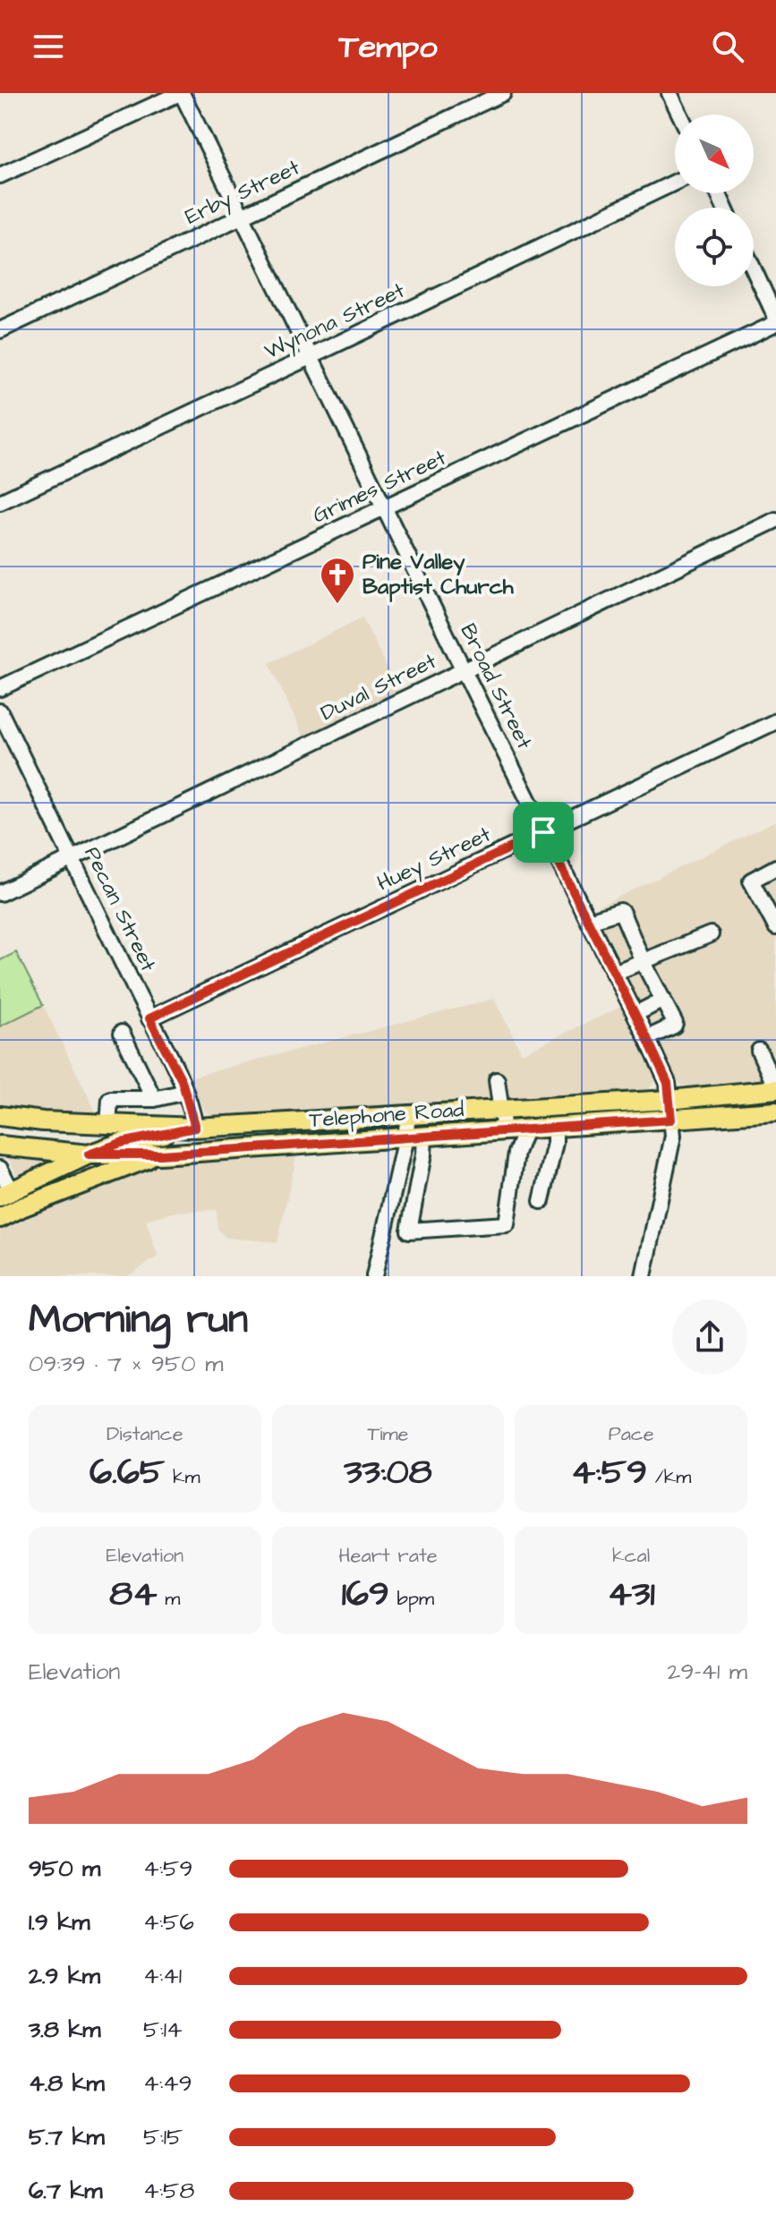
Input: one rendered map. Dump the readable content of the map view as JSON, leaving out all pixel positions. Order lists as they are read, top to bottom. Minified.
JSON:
{"streets":{"main road":["Telephone Road"],"street":["Erby Street","Wynona Street","Grimes Street","Broad Street","Duval Street","Huey Street","Pecan Street"]},"crossings":[["Erby Street","Broad Street"],["Wynona Street","Broad Street"],["Grimes Street","Broad Street"],["Broad Street","Duval Street"],["Broad Street","Huey Street"],["Broad Street","Telephone Road"],["Duval Street","Pecan Street"],["Huey Street","Pecan Street"],["Pecan Street","Telephone Road"]],"places":{"church":["Pine Valley Baptist Church"]},"north":"bottom right","page":{"header":"Tempo","heading":["Morning run","09:39 · 7 × 950 m"],"stats":[["Distance","6.65 km"],["Time","33:08"],["Pace","4:59 /km"],["Elevation","84 m"],["Heart rate","169 bpm"],["kcal","431"]],"chart":["Elevation","29–41 m"],"list":[{"name":"950 m","note":"4:59"},{"name":"1.9 km","note":"4:56"},{"name":"2.9 km","note":"4:41"},{"name":"3.8 km","note":"5:14"},{"name":"4.8 km","note":"4:49"},{"name":"5.7 km","note":"5:15"},{"name":"6.7 km","note":"4:58"}]}}
